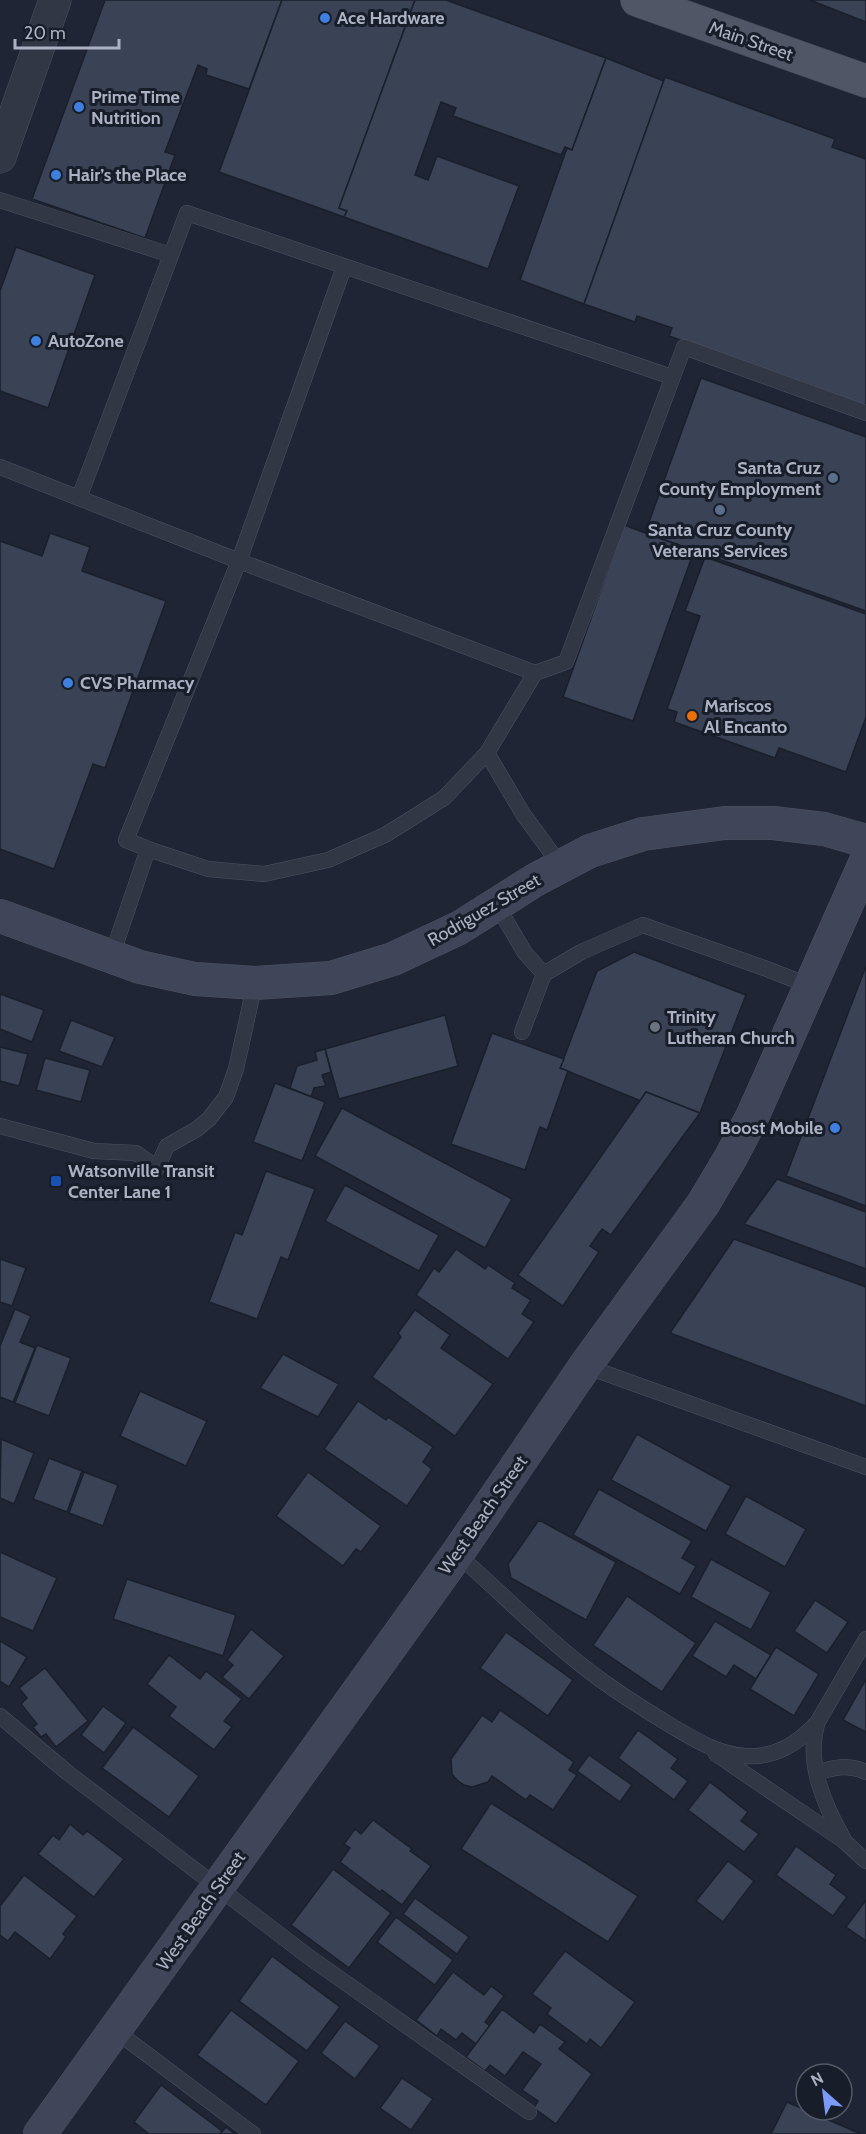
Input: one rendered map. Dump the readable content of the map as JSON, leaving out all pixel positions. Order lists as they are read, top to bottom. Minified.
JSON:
{"streets":{"main road":["Main Street","Rodriguez Street","West Beach Street"]},"places":{"other":["Ace Hardware","Prime Time Nutrition","Hair’s the Place","AutoZone","Santa Cruz County Employment","Santa Cruz County Veterans Services","CVS Pharmacy","Mariscos Al Encanto","Trinity Lutheran Church","Boost Mobile"],"transit":["Watsonville Transit Center Lane 1"]},"scale_bar":"20 m","north":"top left"}
